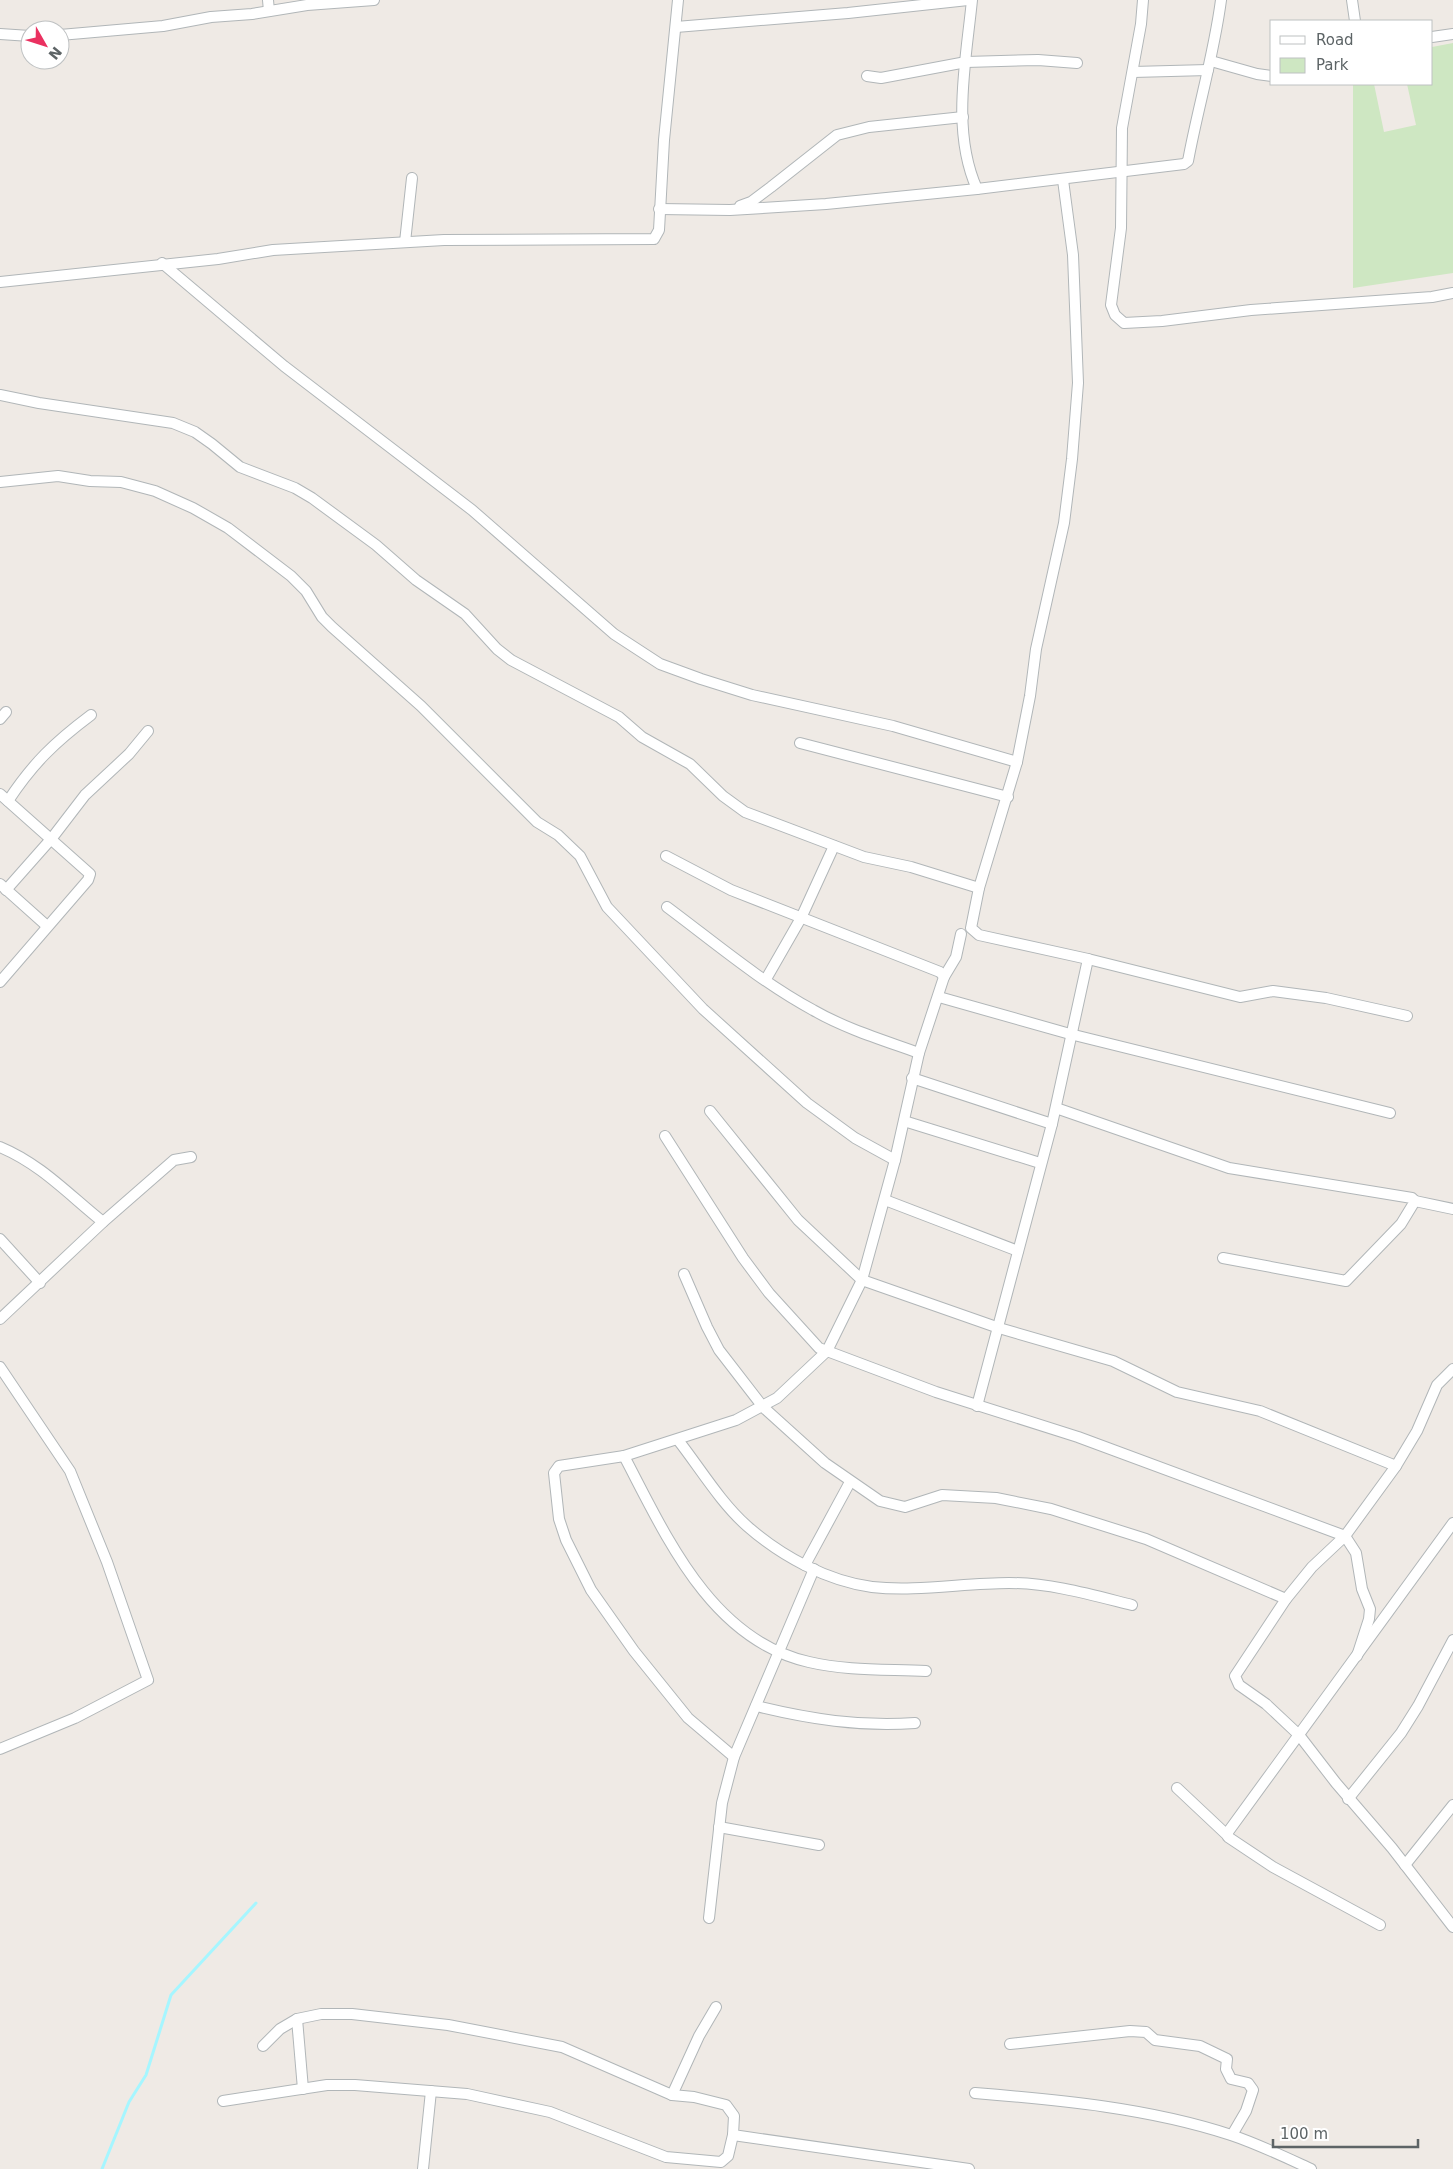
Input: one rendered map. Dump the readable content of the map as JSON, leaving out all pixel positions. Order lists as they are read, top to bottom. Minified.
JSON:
{"legend":["Road","Park"],"scale_bar":"100 m","north":"bottom right"}
